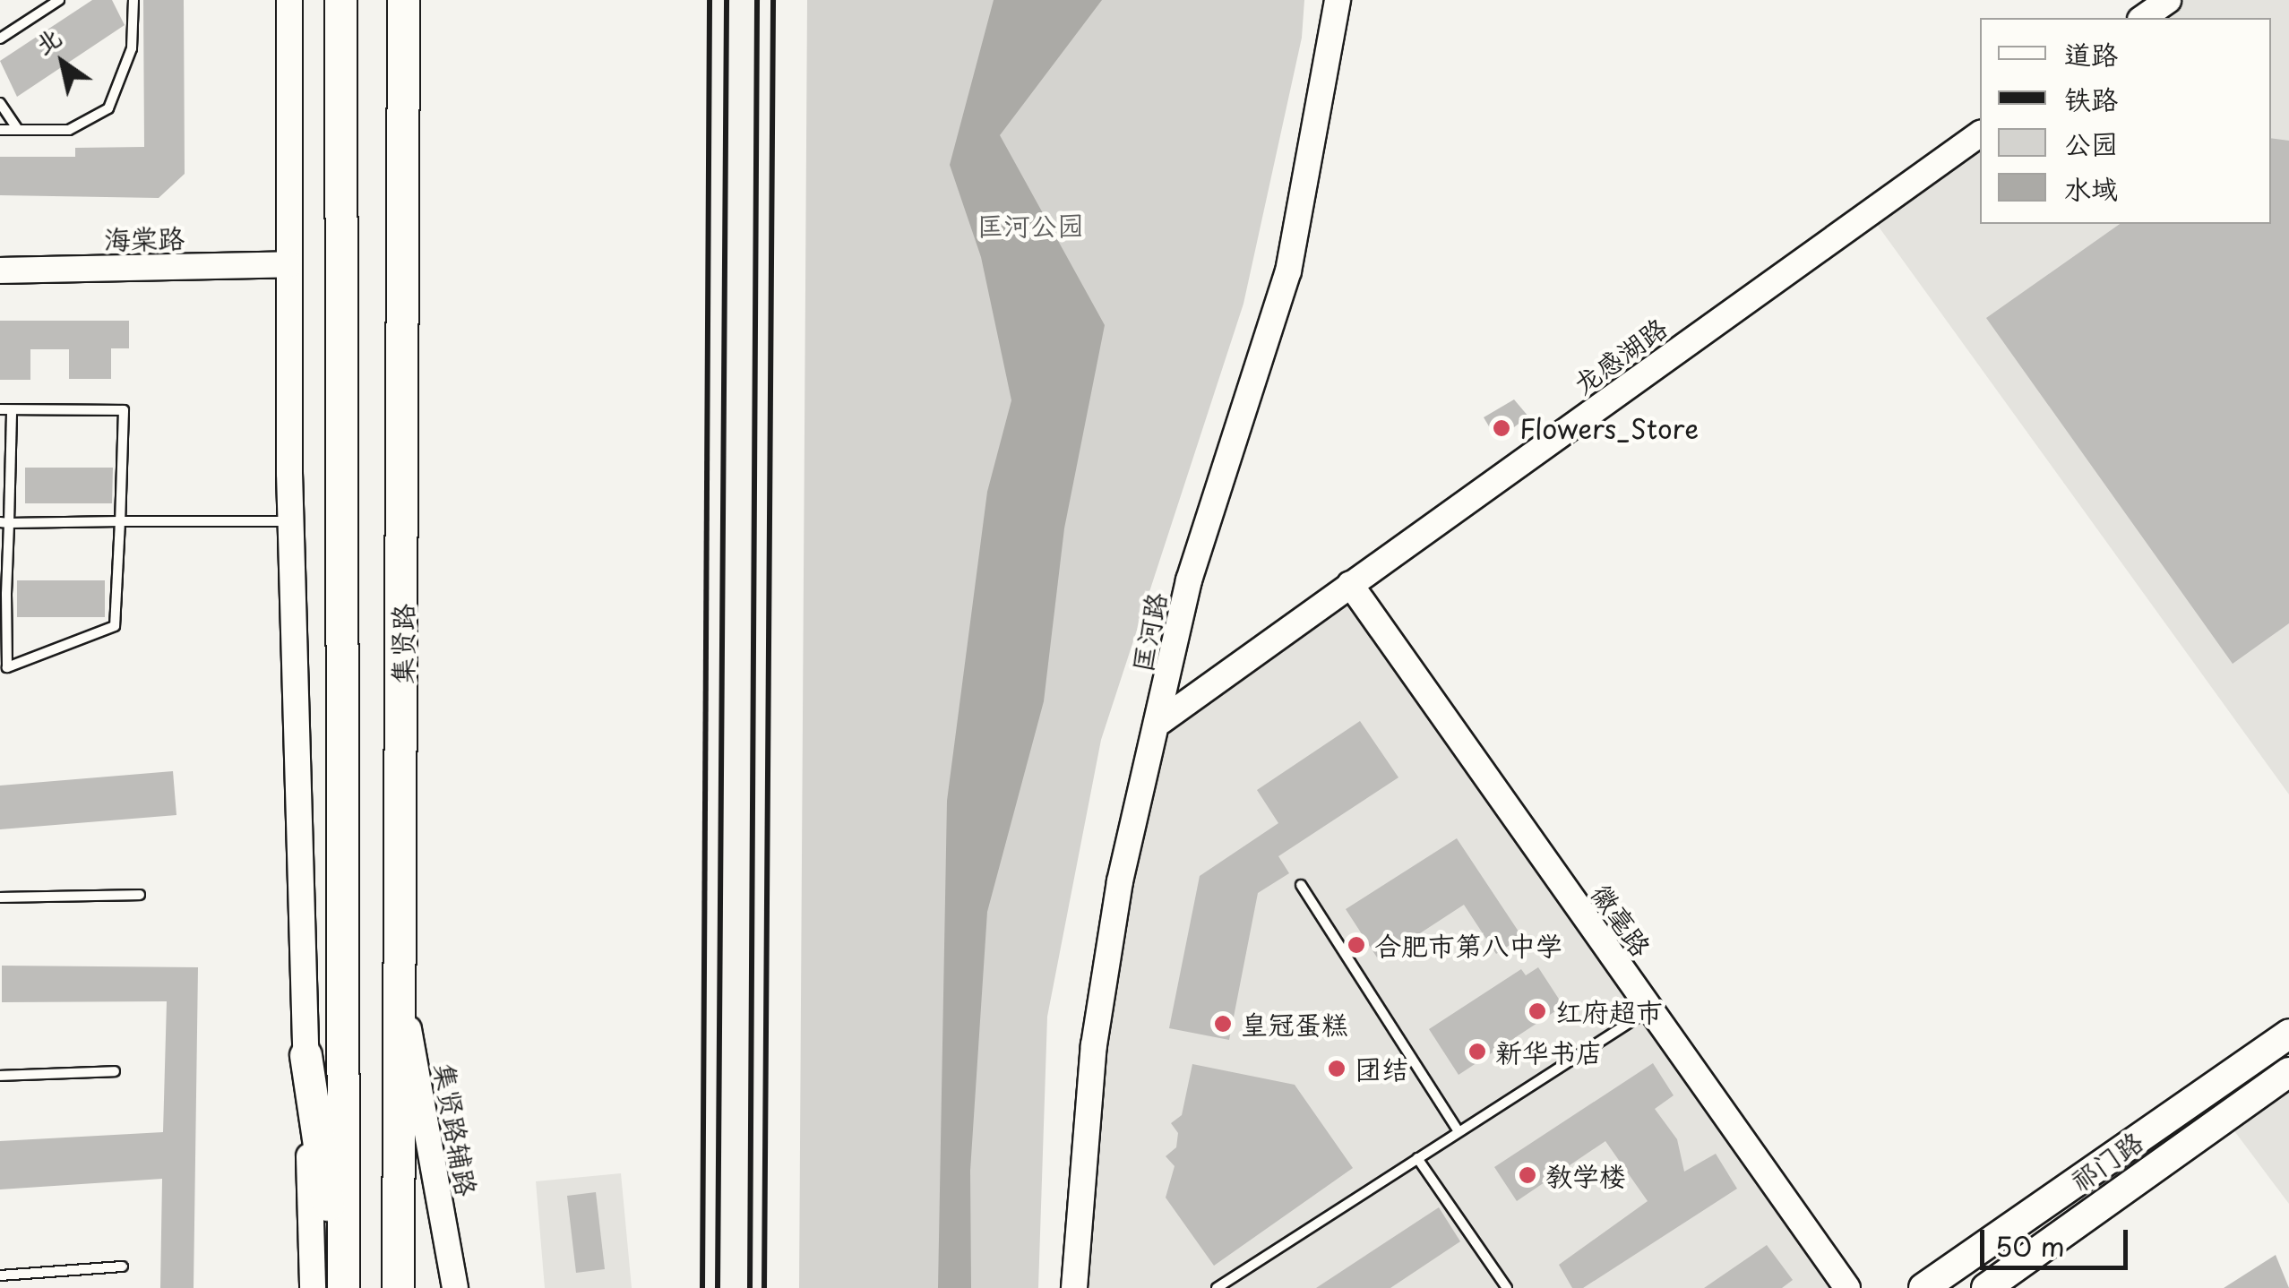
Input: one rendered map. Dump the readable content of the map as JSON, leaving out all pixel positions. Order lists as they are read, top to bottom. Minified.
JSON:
{"streets":{"highway":["集贤路"],"main road":["祁门路"],"street":["海棠路","龙感湖路","匡河路","徽毫路","集贤路辅路"]},"crossings":[["龙感湖路","匡河路"],["龙感湖路","徽毫路"],["集贤路","集贤路辅路"]],"parks":["匡河公园"],"places":["Flowers_Store","合肥市第八中学","红府超市","皇冠蛋糕","新华书店","团结","教学楼"],"legend":["道路","铁路","公园","水域"],"scale_bar":"50 m","north":"top left"}
